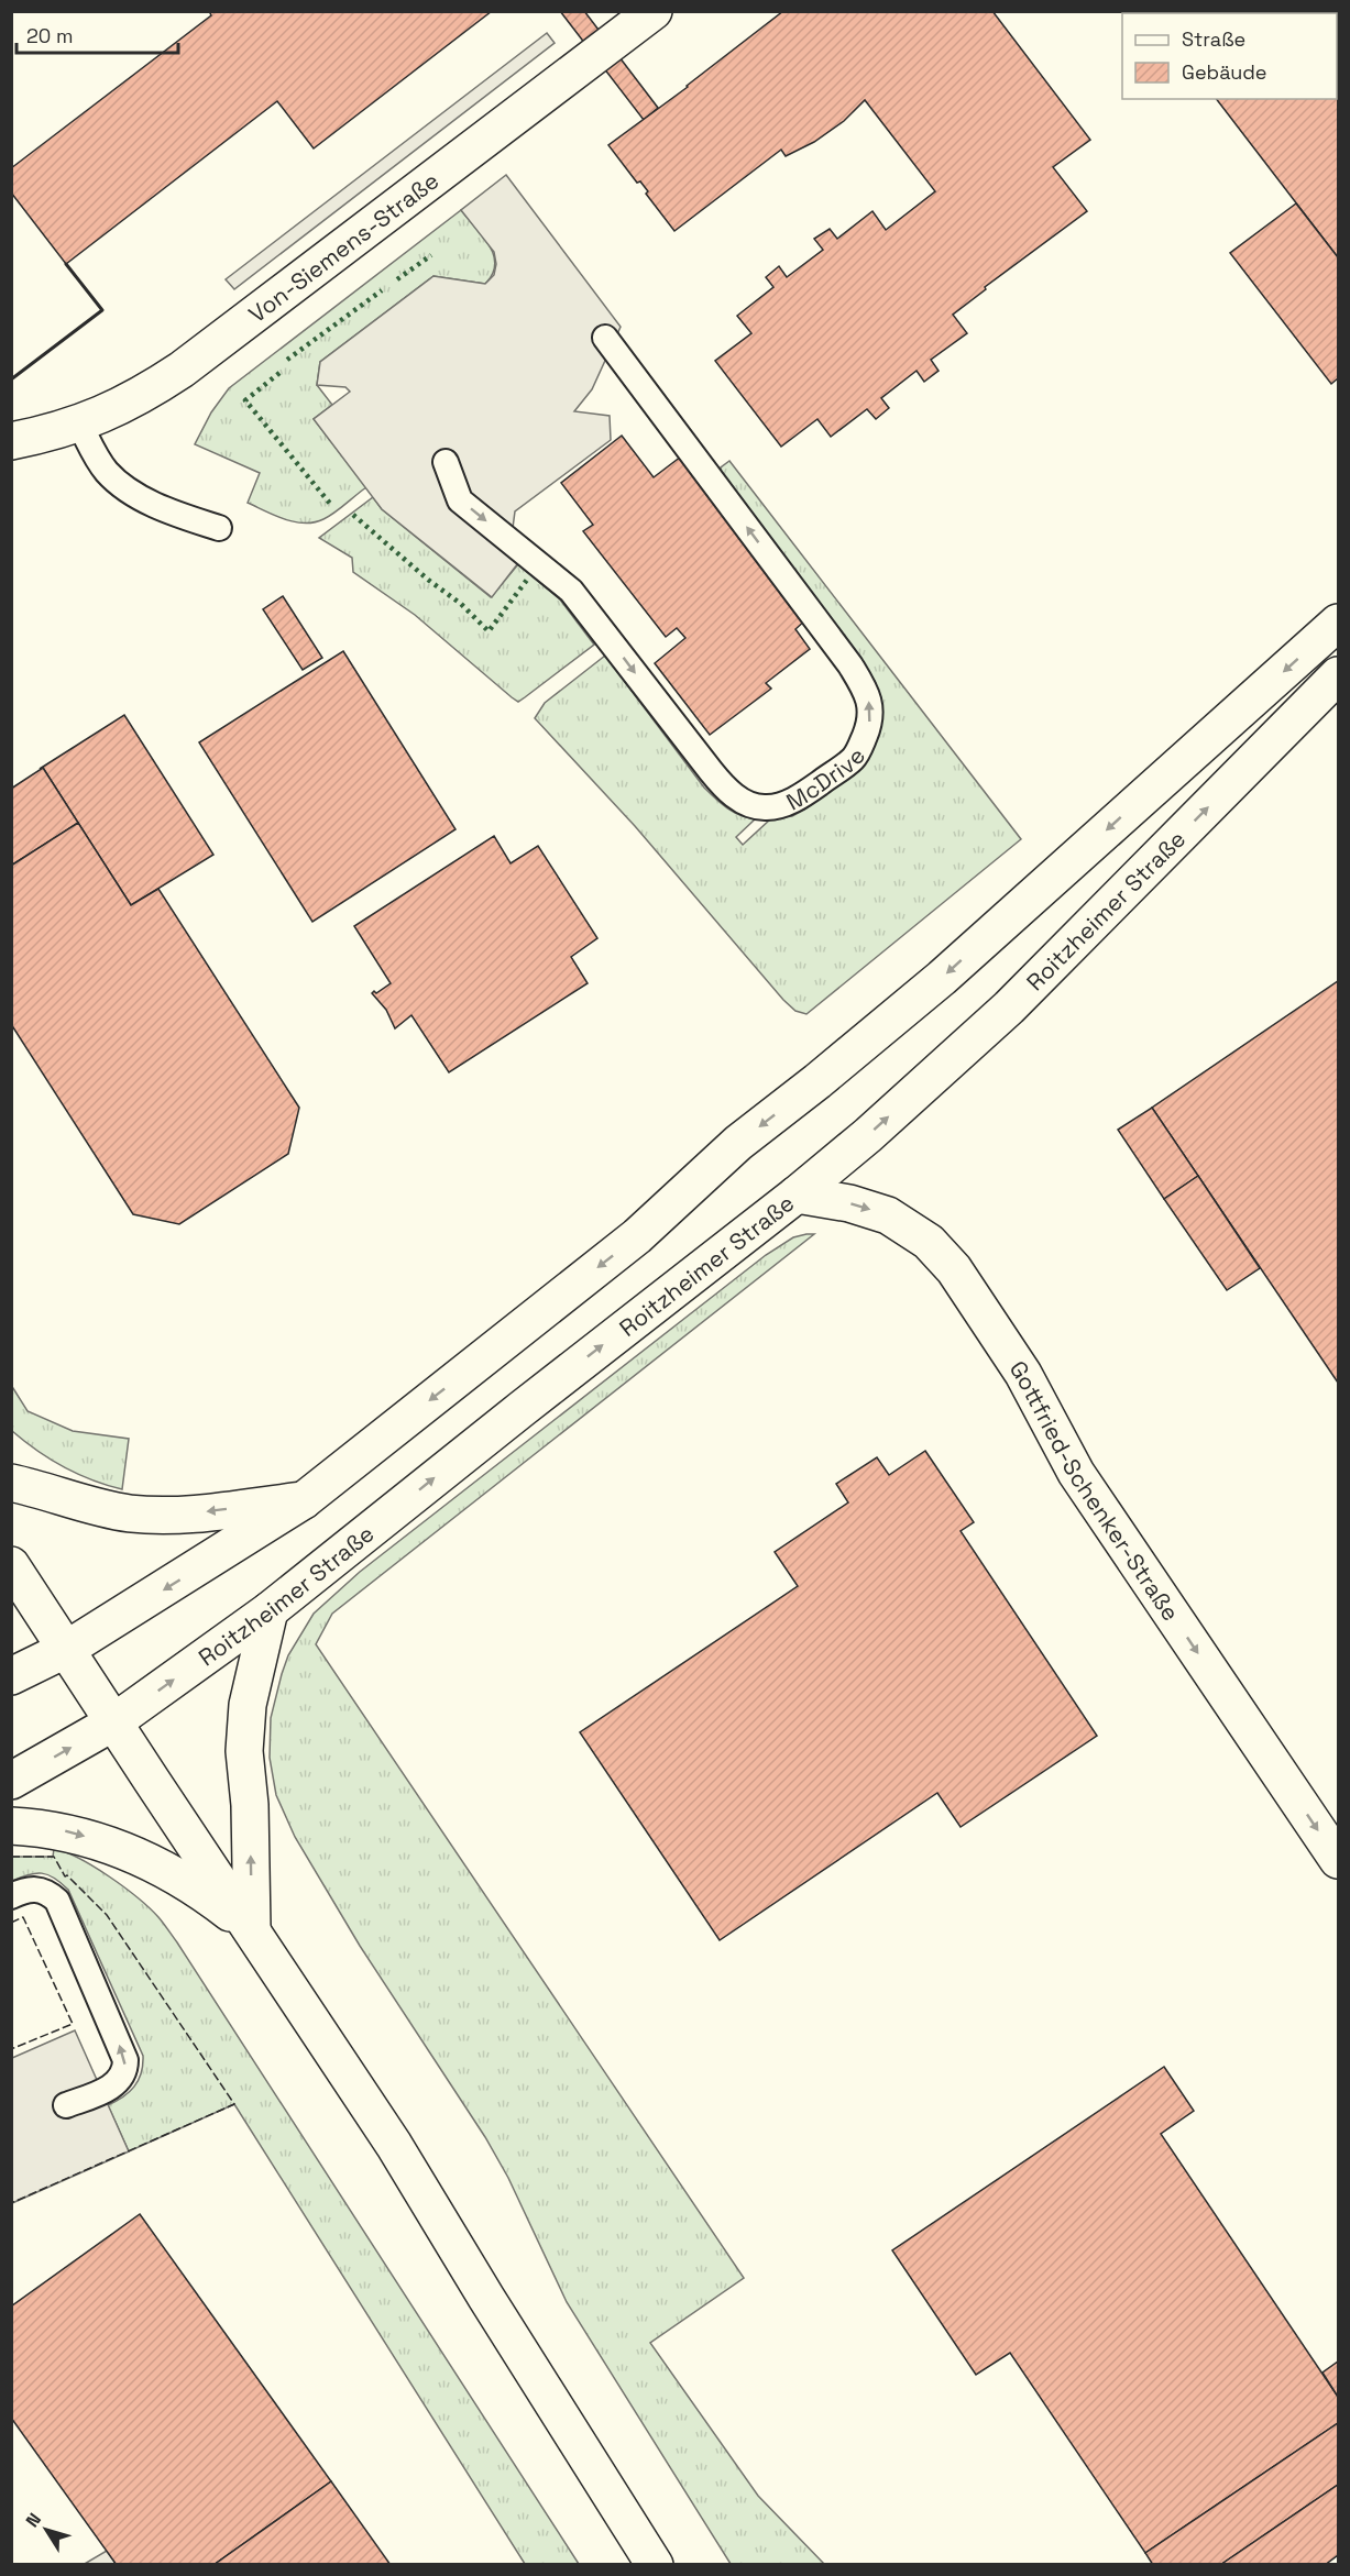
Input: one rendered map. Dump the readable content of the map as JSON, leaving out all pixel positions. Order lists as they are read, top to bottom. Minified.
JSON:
{"streets":{"street":["Von-Siemens-Straße","Roitzheimer Straße","Gottfried-Schenker-Straße"],"lane":["McDrive"]},"crossings":[["Roitzheimer Straße","Gottfried-Schenker-Straße"]],"one_way":["Gottfried-Schenker-Straße"],"legend":["Straße","Gebäude"],"scale_bar":"20 m","north":"top left"}
